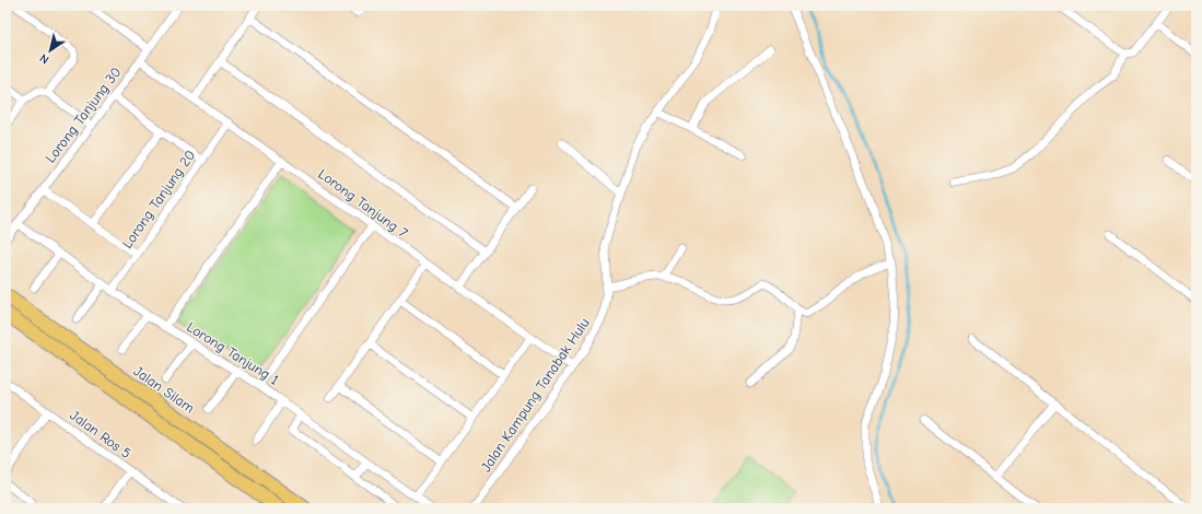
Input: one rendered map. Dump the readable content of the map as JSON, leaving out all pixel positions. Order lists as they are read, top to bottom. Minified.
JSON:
{"streets":{"highway":["Jalan Silam"],"street":["Lorong Tanjung 30","Lorong Tanjung 20","Lorong Tanjung 7","Lorong Tanjung 1","Jalan Kampung Tanabak Hulu","Jalan Ros 5"]},"crossings":[["Lorong Tanjung 30","Lorong Tanjung 7"],["Lorong Tanjung 30","Lorong Tanjung 1"],["Lorong Tanjung 20","Lorong Tanjung 7"],["Lorong Tanjung 20","Lorong Tanjung 1"],["Lorong Tanjung 7","Jalan Kampung Tanabak Hulu"]],"north":"bottom left"}
